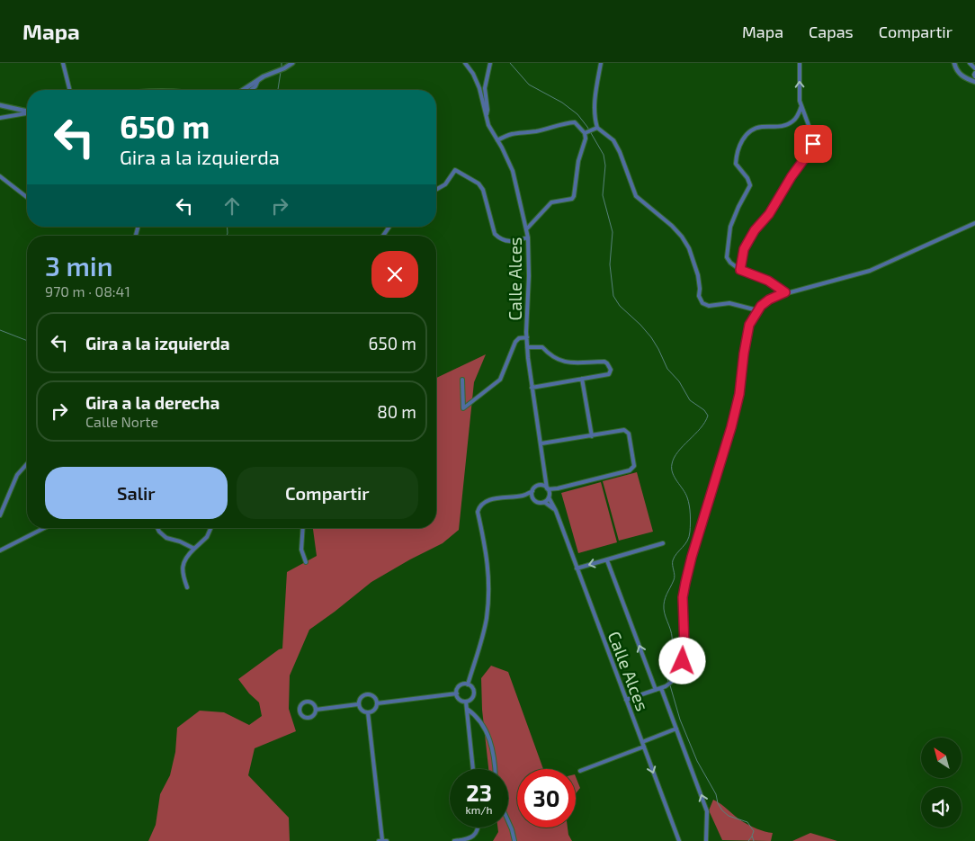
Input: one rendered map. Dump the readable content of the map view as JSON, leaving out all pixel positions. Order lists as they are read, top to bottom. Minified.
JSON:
{"streets":{"street":["Calle Alces"]},"north":"top left","page":{"header":"Mapa","nav":["Mapa","Capas","Compartir"],"turn":["650 m","Gira a la izquierda"],"heading":["3 min","970 m · 08:41"],"list":[{"name":"Gira a la izquierda","value":"650 m"},{"name":"Gira a la derecha","note":"Calle Norte","value":"80 m"}],"buttons":["Salir","Compartir"],"speed":"23 km/h","limit":"30"}}
